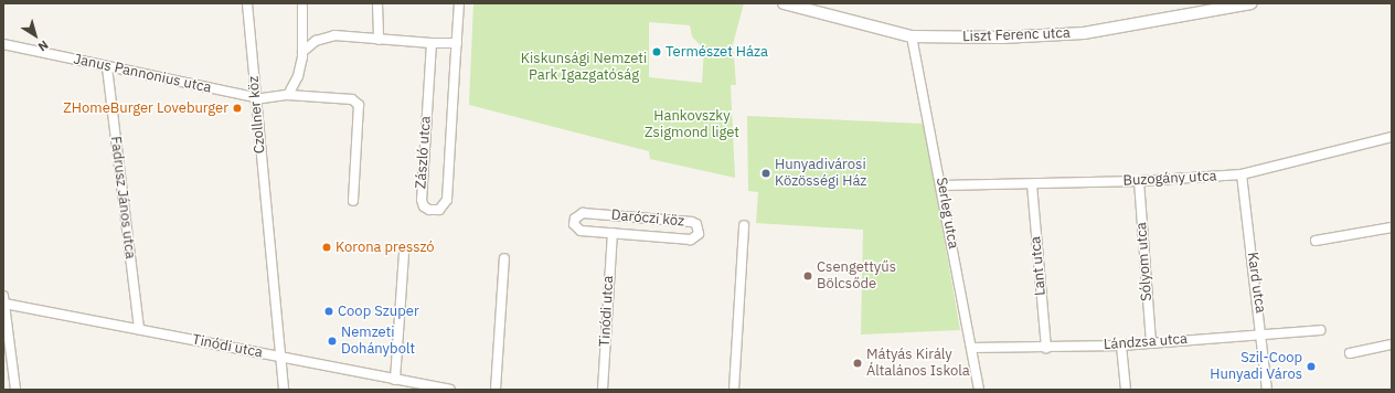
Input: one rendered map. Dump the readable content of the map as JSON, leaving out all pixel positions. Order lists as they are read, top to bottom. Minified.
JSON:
{"streets":{"street":["Liszt Ferenc utca","Janus Pannonius utca","Czollner köz","Zászló utca","Buzogány utca","Fadrusz János utca","Serleg utca","Daróczi köz","Sólyom utca","Lant utca","Kard utca","Tinódi utca","Lándzsa utca"]},"crossings":[["Liszt Ferenc utca","Serleg utca"],["Janus Pannonius utca","Czollner köz"],["Janus Pannonius utca","Fadrusz János utca"],["Czollner köz","Tinódi utca"],["Buzogány utca","Serleg utca"],["Buzogány utca","Sólyom utca"],["Buzogány utca","Lant utca"],["Buzogány utca","Kard utca"],["Fadrusz János utca","Tinódi utca"],["Serleg utca","Lándzsa utca"],["Daróczi köz","Tinódi utca"],["Sólyom utca","Lándzsa utca"],["Lant utca","Lándzsa utca"],["Kard utca","Lándzsa utca"]],"parks":["Kiskunsági Nemzeti Park Igazgatóság","Hankovszky Zsigmond liget"],"places":["Természet Háza","ZHomeBurger Loveburger","Hunyadivárosi Közösségi Ház","Korona presszó","Csengettyűs Bölcsőde","Coop Szuper","Nemzeti Dohánybolt","Mátyás Király Általános Iskola","Szil-Coop Hunyadi Város"],"north":"bottom right"}
